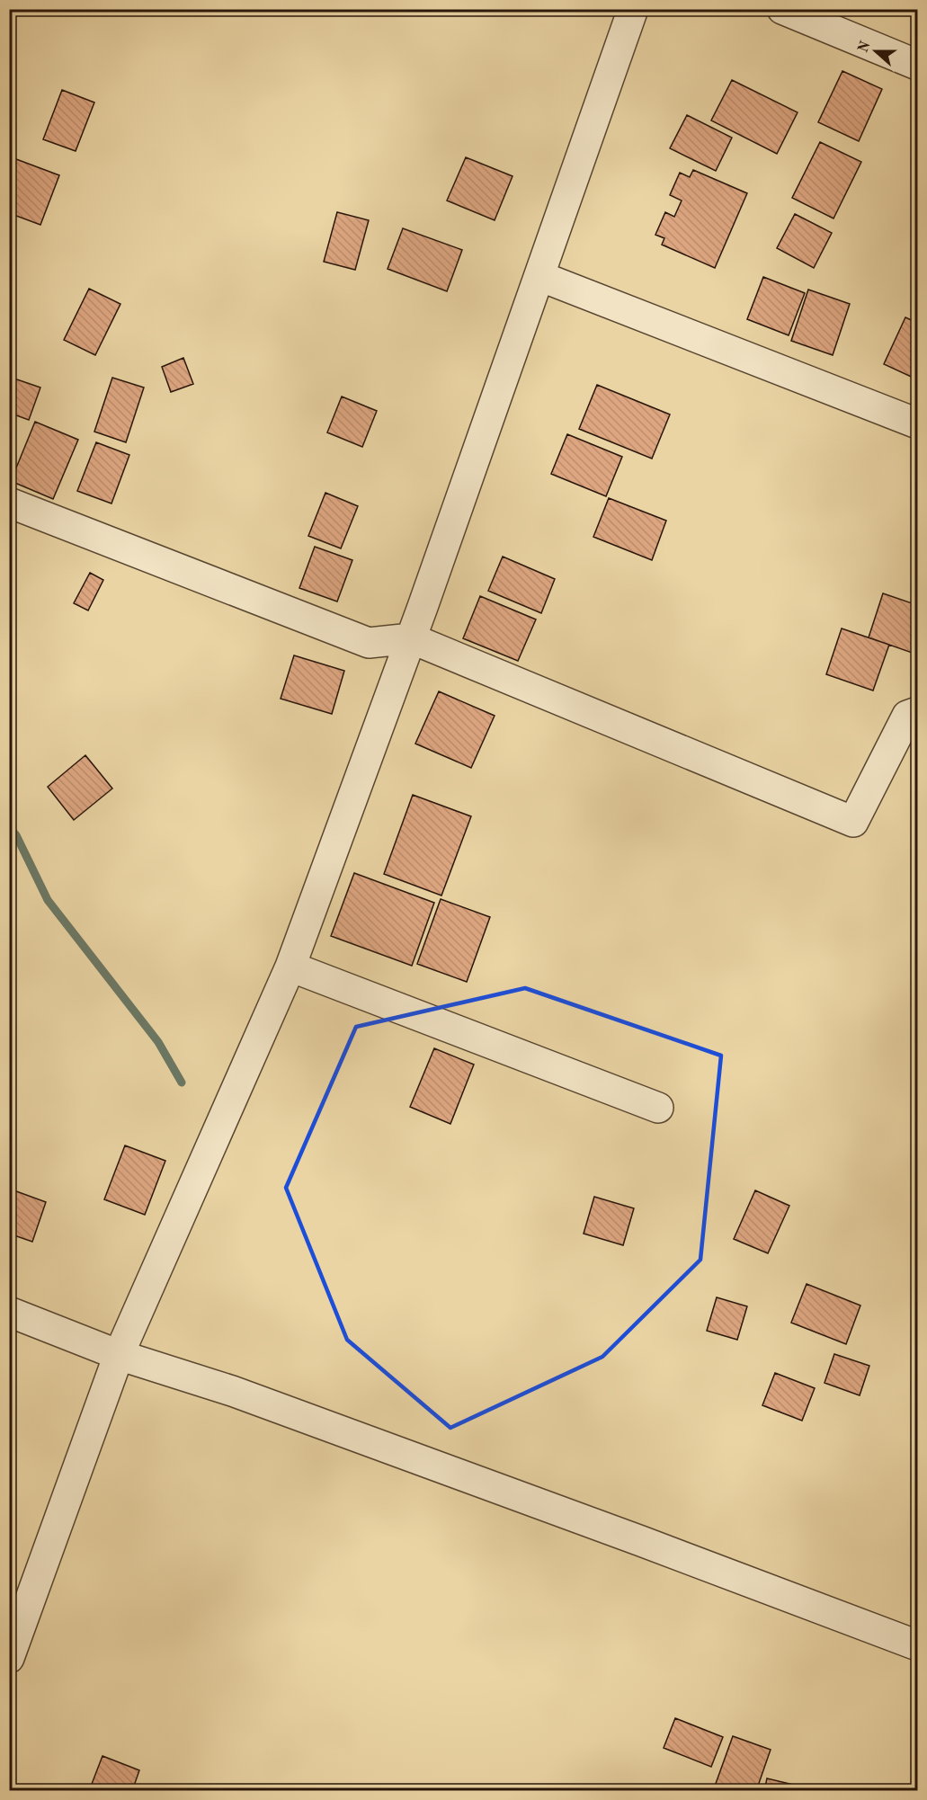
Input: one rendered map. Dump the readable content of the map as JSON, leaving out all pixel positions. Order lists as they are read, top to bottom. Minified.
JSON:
{"north":"left"}
